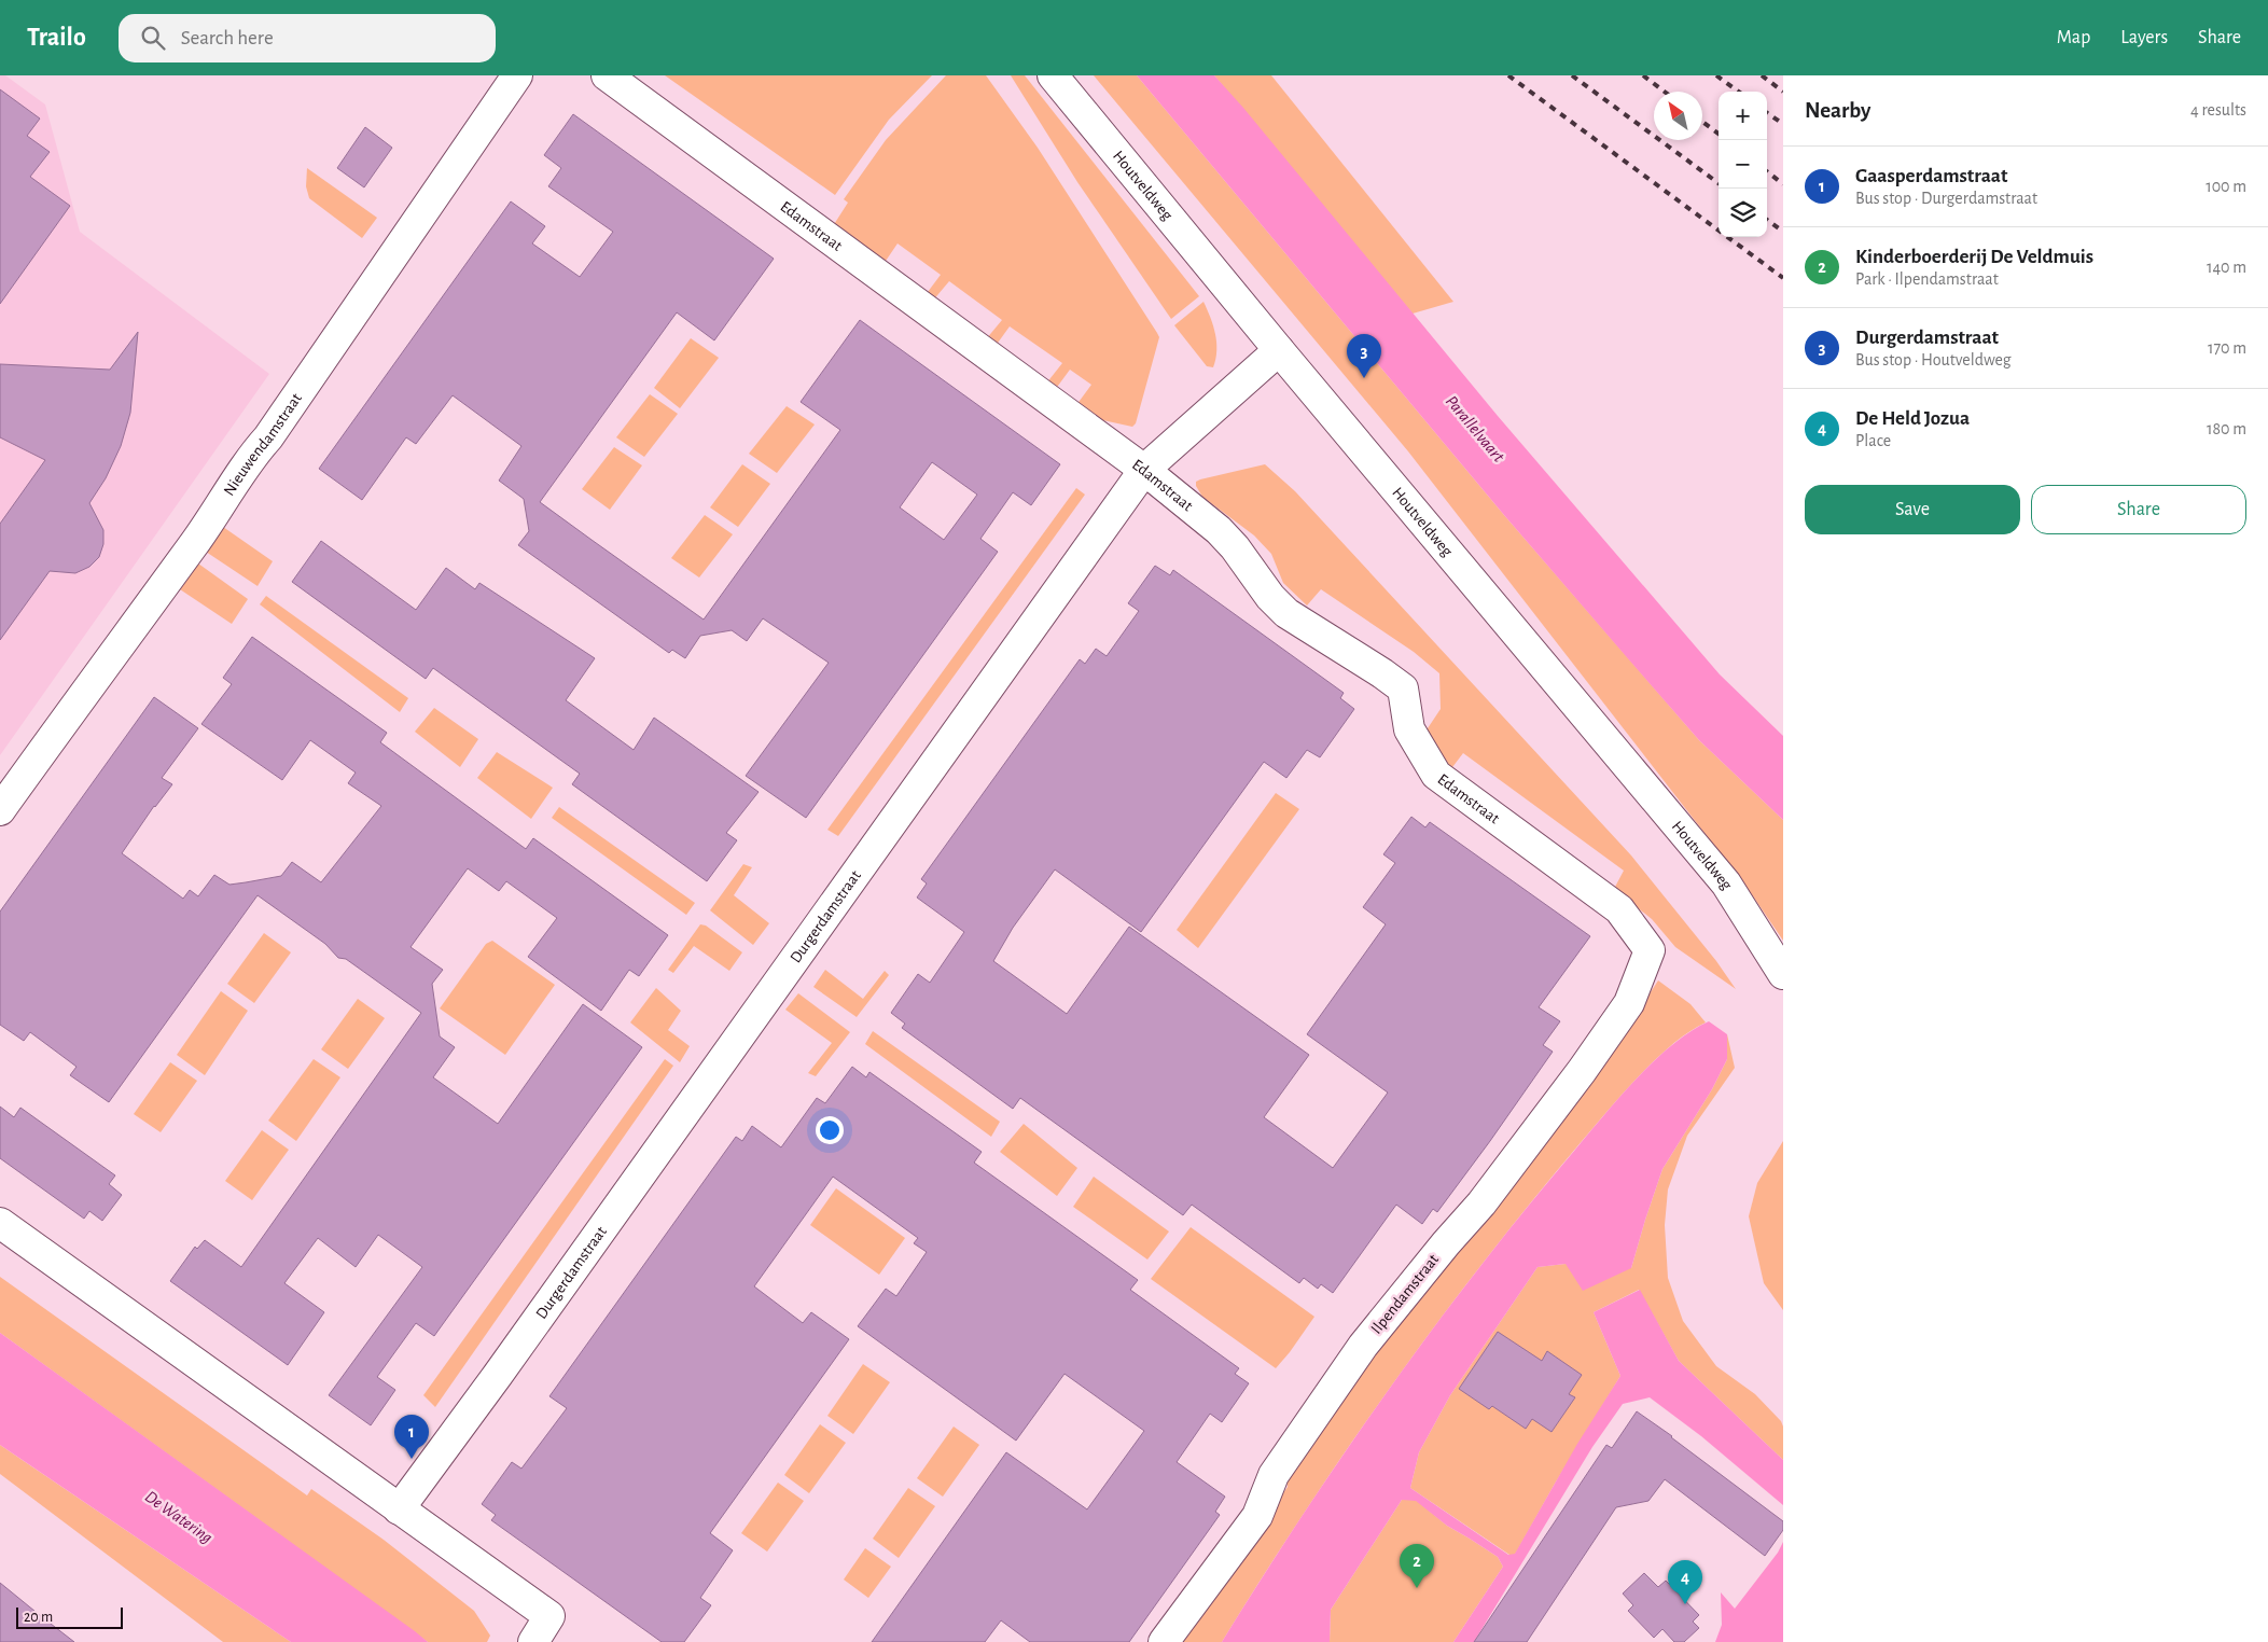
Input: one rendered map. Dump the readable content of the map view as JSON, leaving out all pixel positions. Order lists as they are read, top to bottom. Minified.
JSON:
{"streets":{"street":["Houtveldweg","Edamstraat","Nieuwendamstraat","Durgerdamstraat","Ilpendamstraat"]},"crossings":[["Houtveldweg","Durgerdamstraat"],["Edamstraat","Durgerdamstraat"],["Edamstraat","Ilpendamstraat"]],"water":["Parallelvaart","De Watering"],"scale_bar":"20 m","north":"top left","page":{"header":"Trailo","search":"Search here","nav":["Map","Layers","Share"],"heading":["Nearby","4 results"],"map_buttons":["+","−"],"list":[{"mark":"1","name":"Gaasperdamstraat","note":"Bus stop · Durgerdamstraat","value":"100 m"},{"mark":"2","name":"Kinderboerderij De Veldmuis","note":"Park · Ilpendamstraat","value":"140 m"},{"mark":"3","name":"Durgerdamstraat","note":"Bus stop · Houtveldweg","value":"170 m"},{"mark":"4","name":"De Held Jozua","note":"Place","value":"180 m"}],"pins":["3","1","2","4"],"buttons":["Save","Share"],"scale":"20 m"}}
